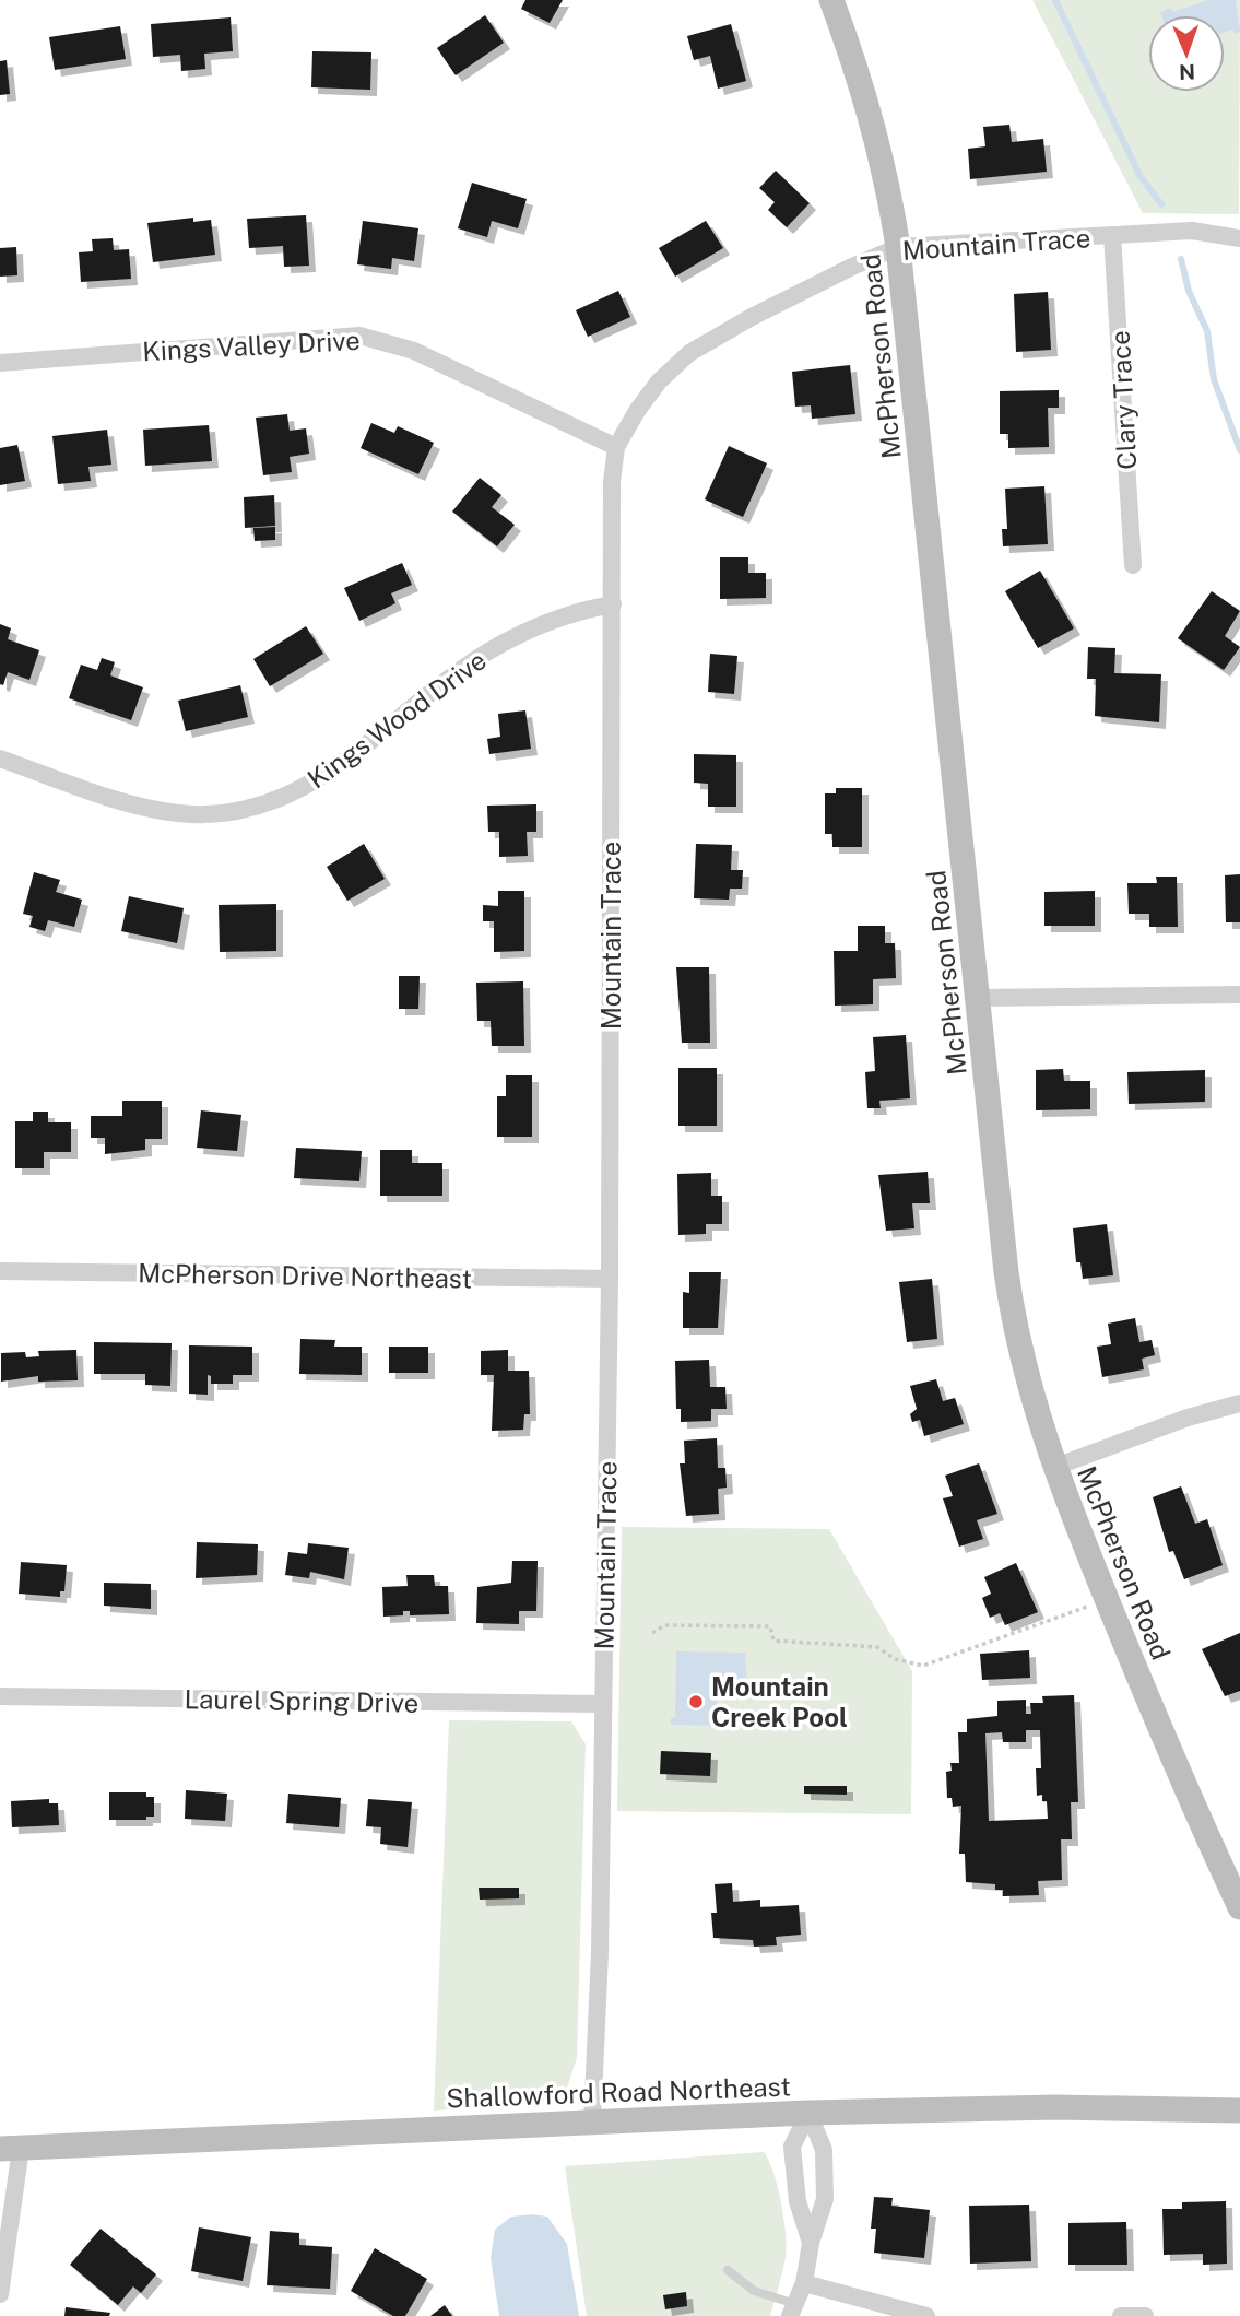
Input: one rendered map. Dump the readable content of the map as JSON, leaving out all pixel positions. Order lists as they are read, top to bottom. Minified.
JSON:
{"streets":{"street":["Mountain Trace","Kings Valley Drive","McPherson Road","Clary Trace","Kings Wood Drive","McPherson Drive Northeast","Laurel Spring Drive","Shallowford Road Northeast"]},"crossings":[["Mountain Trace","Kings Valley Drive"],["Mountain Trace","McPherson Road"],["Mountain Trace","Clary Trace"],["Mountain Trace","Kings Wood Drive"],["Mountain Trace","McPherson Drive Northeast"],["Mountain Trace","Laurel Spring Drive"],["Mountain Trace","Shallowford Road Northeast"]],"places":["Mountain Creek Pool"],"north":"bottom"}
